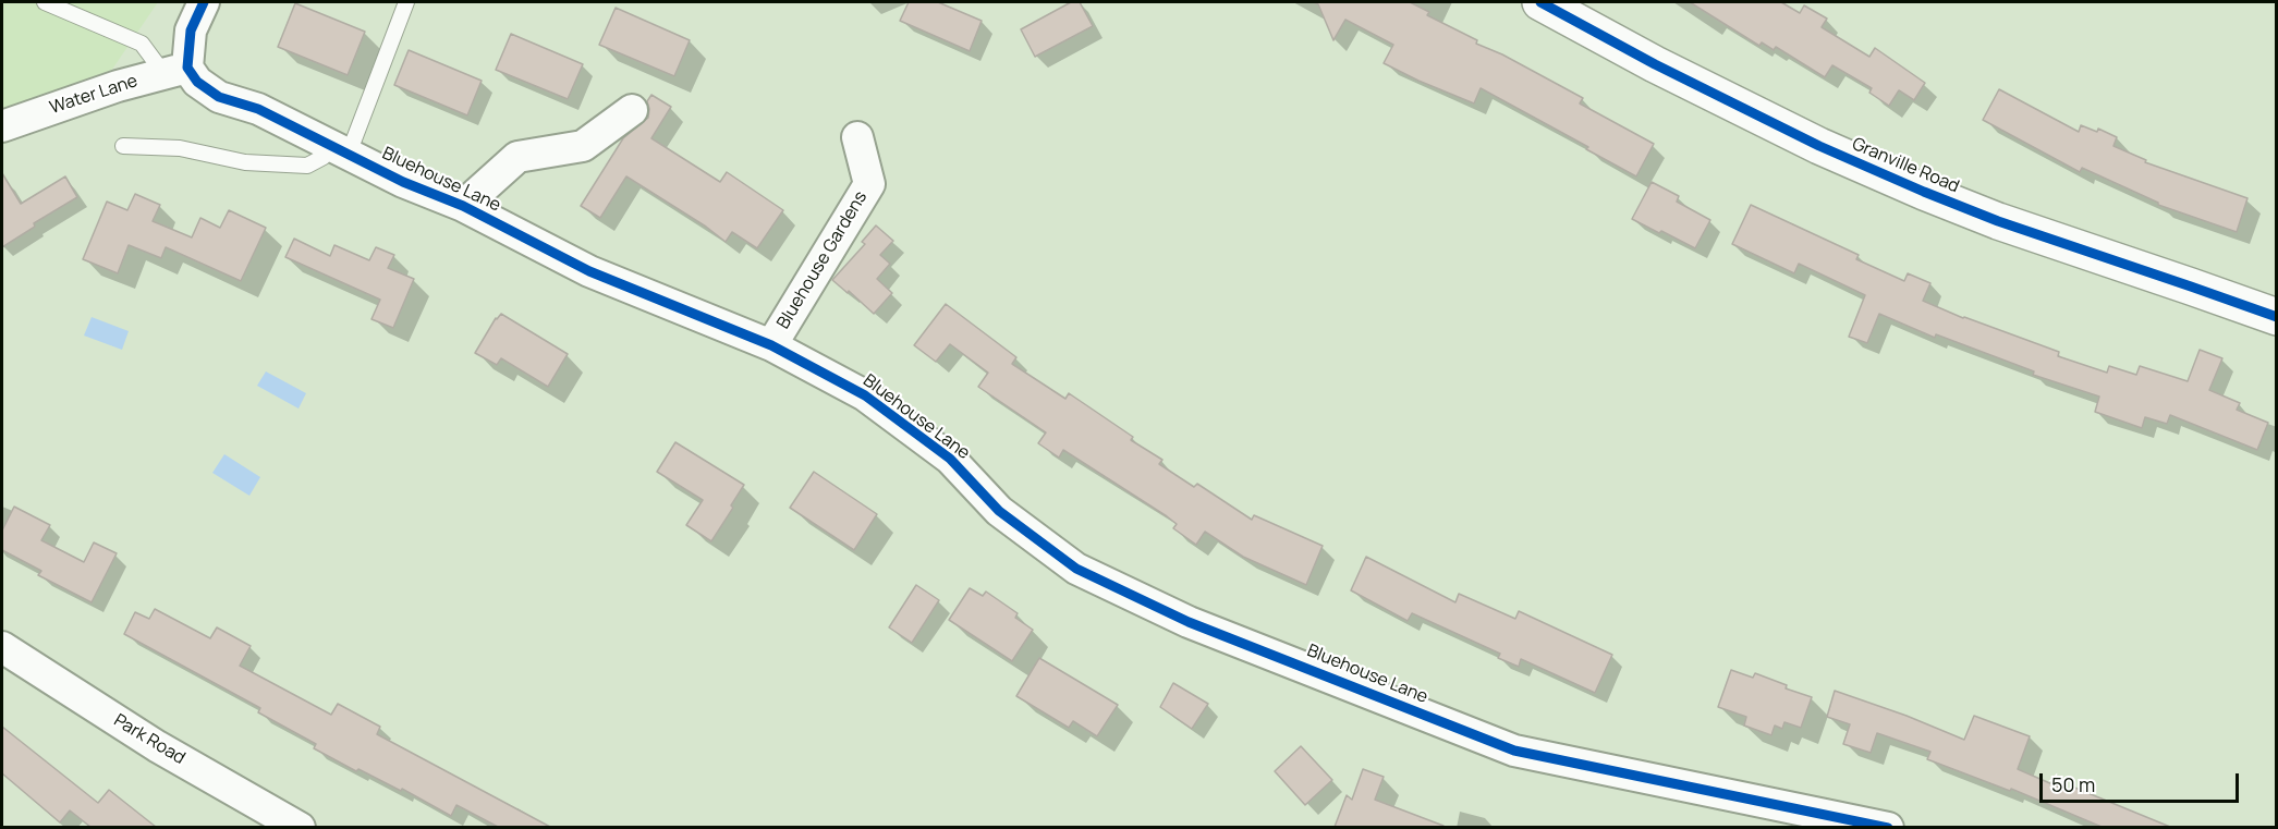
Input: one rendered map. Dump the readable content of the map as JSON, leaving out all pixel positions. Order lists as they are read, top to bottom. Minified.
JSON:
{"streets":{"street":["Water Lane","Granville Road","Bluehouse Lane","Bluehouse Gardens","Park Road"]},"crossings":[["Water Lane","Bluehouse Lane"],["Bluehouse Lane","Bluehouse Gardens"]],"scale_bar":"50 m"}
